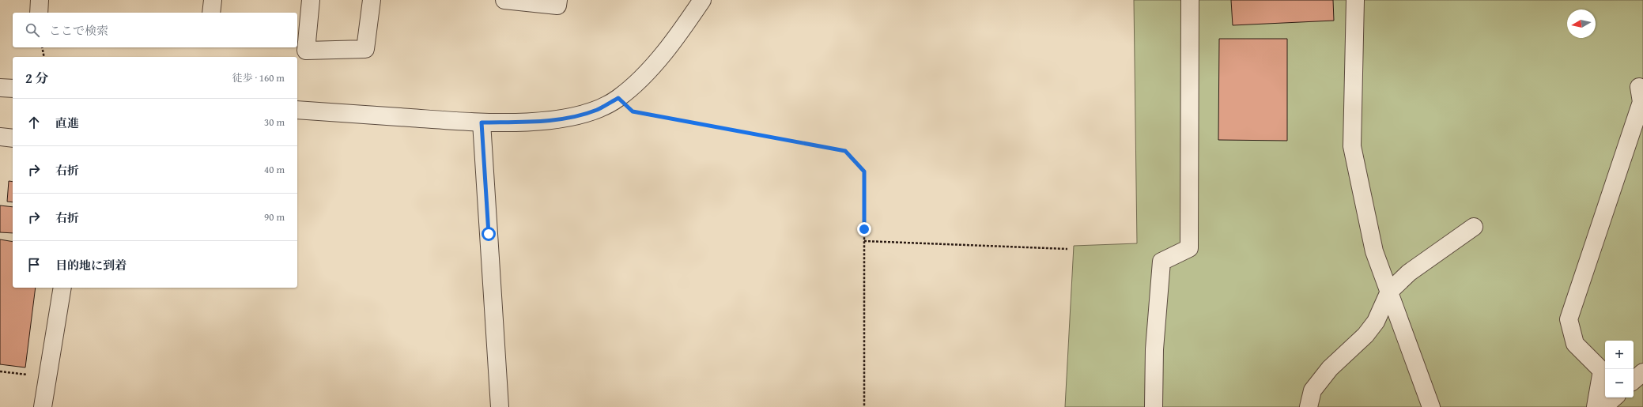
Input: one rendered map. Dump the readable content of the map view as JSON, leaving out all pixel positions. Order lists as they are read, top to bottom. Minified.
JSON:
{"north":"left","page":{"search":"ここで検索","heading":["2 分","徒歩 · 160 m"],"list":[["直進","30 m"],["右折","40 m"],["右折","90 m"],"目的地に到着"],"map_buttons":["+","−"]}}
